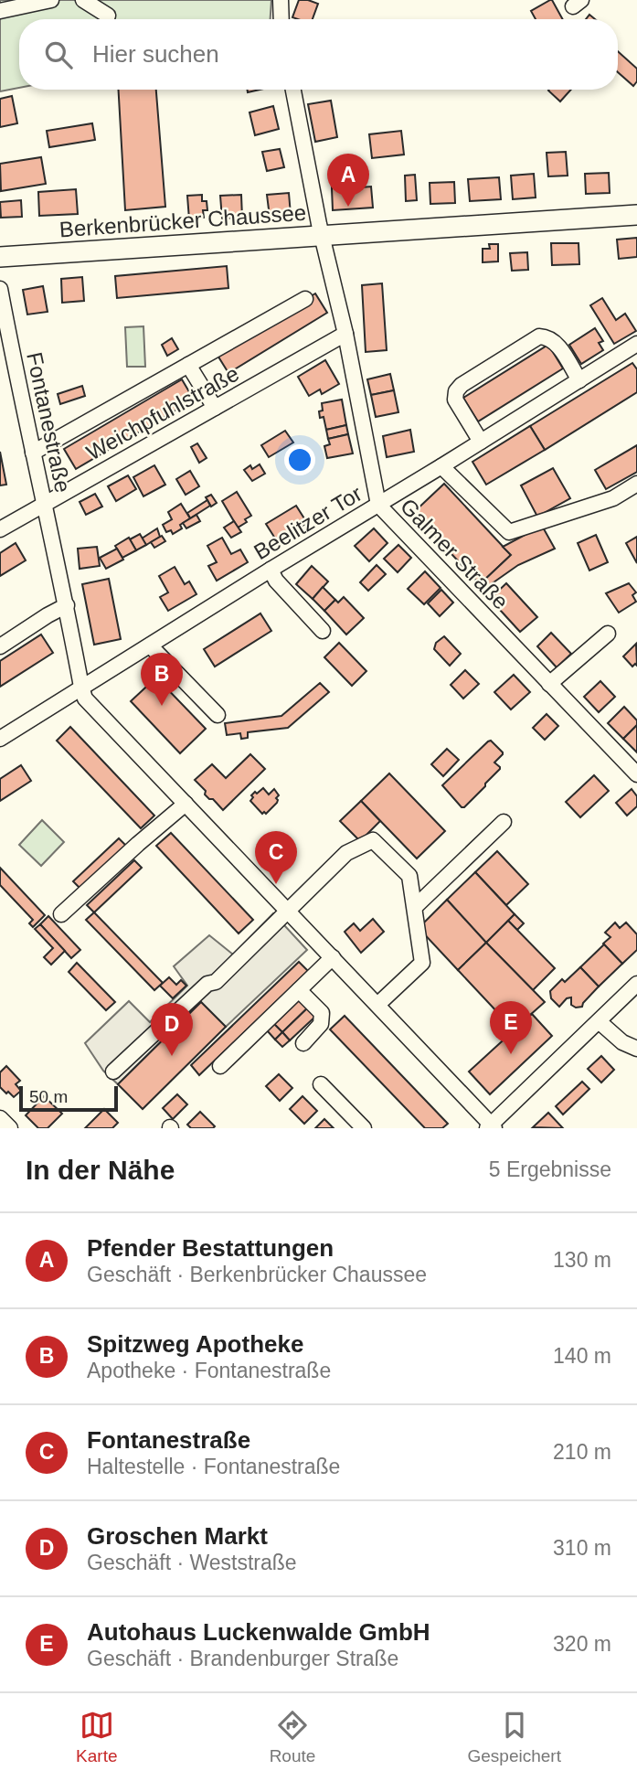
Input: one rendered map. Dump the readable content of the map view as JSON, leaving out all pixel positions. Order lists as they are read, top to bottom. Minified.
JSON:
{"streets":{"main road":["Berkenbrücker Chaussee"],"street":["Weichpfuhlstraße","Fontanestraße","Beelitzer Tor","Galmer Straße"]},"crossings":[["Berkenbrücker Chaussee","Galmer Straße"],["Weichpfuhlstraße","Fontanestraße"],["Weichpfuhlstraße","Galmer Straße"],["Fontanestraße","Beelitzer Tor"],["Beelitzer Tor","Galmer Straße"]],"scale_bar":"50 m","page":{"search":"Hier suchen","pins":["A","B","C","E","D"],"scale":"50 m","heading":["In der Nähe","5 Ergebnisse"],"list":[{"mark":"A","name":"Pfender Bestattungen","note":"Geschäft · Berkenbrücker Chaussee","value":"130 m"},{"mark":"B","name":"Spitzweg Apotheke","note":"Apotheke · Fontanestraße","value":"140 m"},{"mark":"C","name":"Fontanestraße","note":"Haltestelle · Fontanestraße","value":"210 m"},{"mark":"D","name":"Groschen Markt","note":"Geschäft · Weststraße","value":"310 m"},{"mark":"E","name":"Autohaus Luckenwalde GmbH","note":"Geschäft · Brandenburger Straße","value":"320 m"}],"nav":["Karte","Route","Gespeichert"]}}
